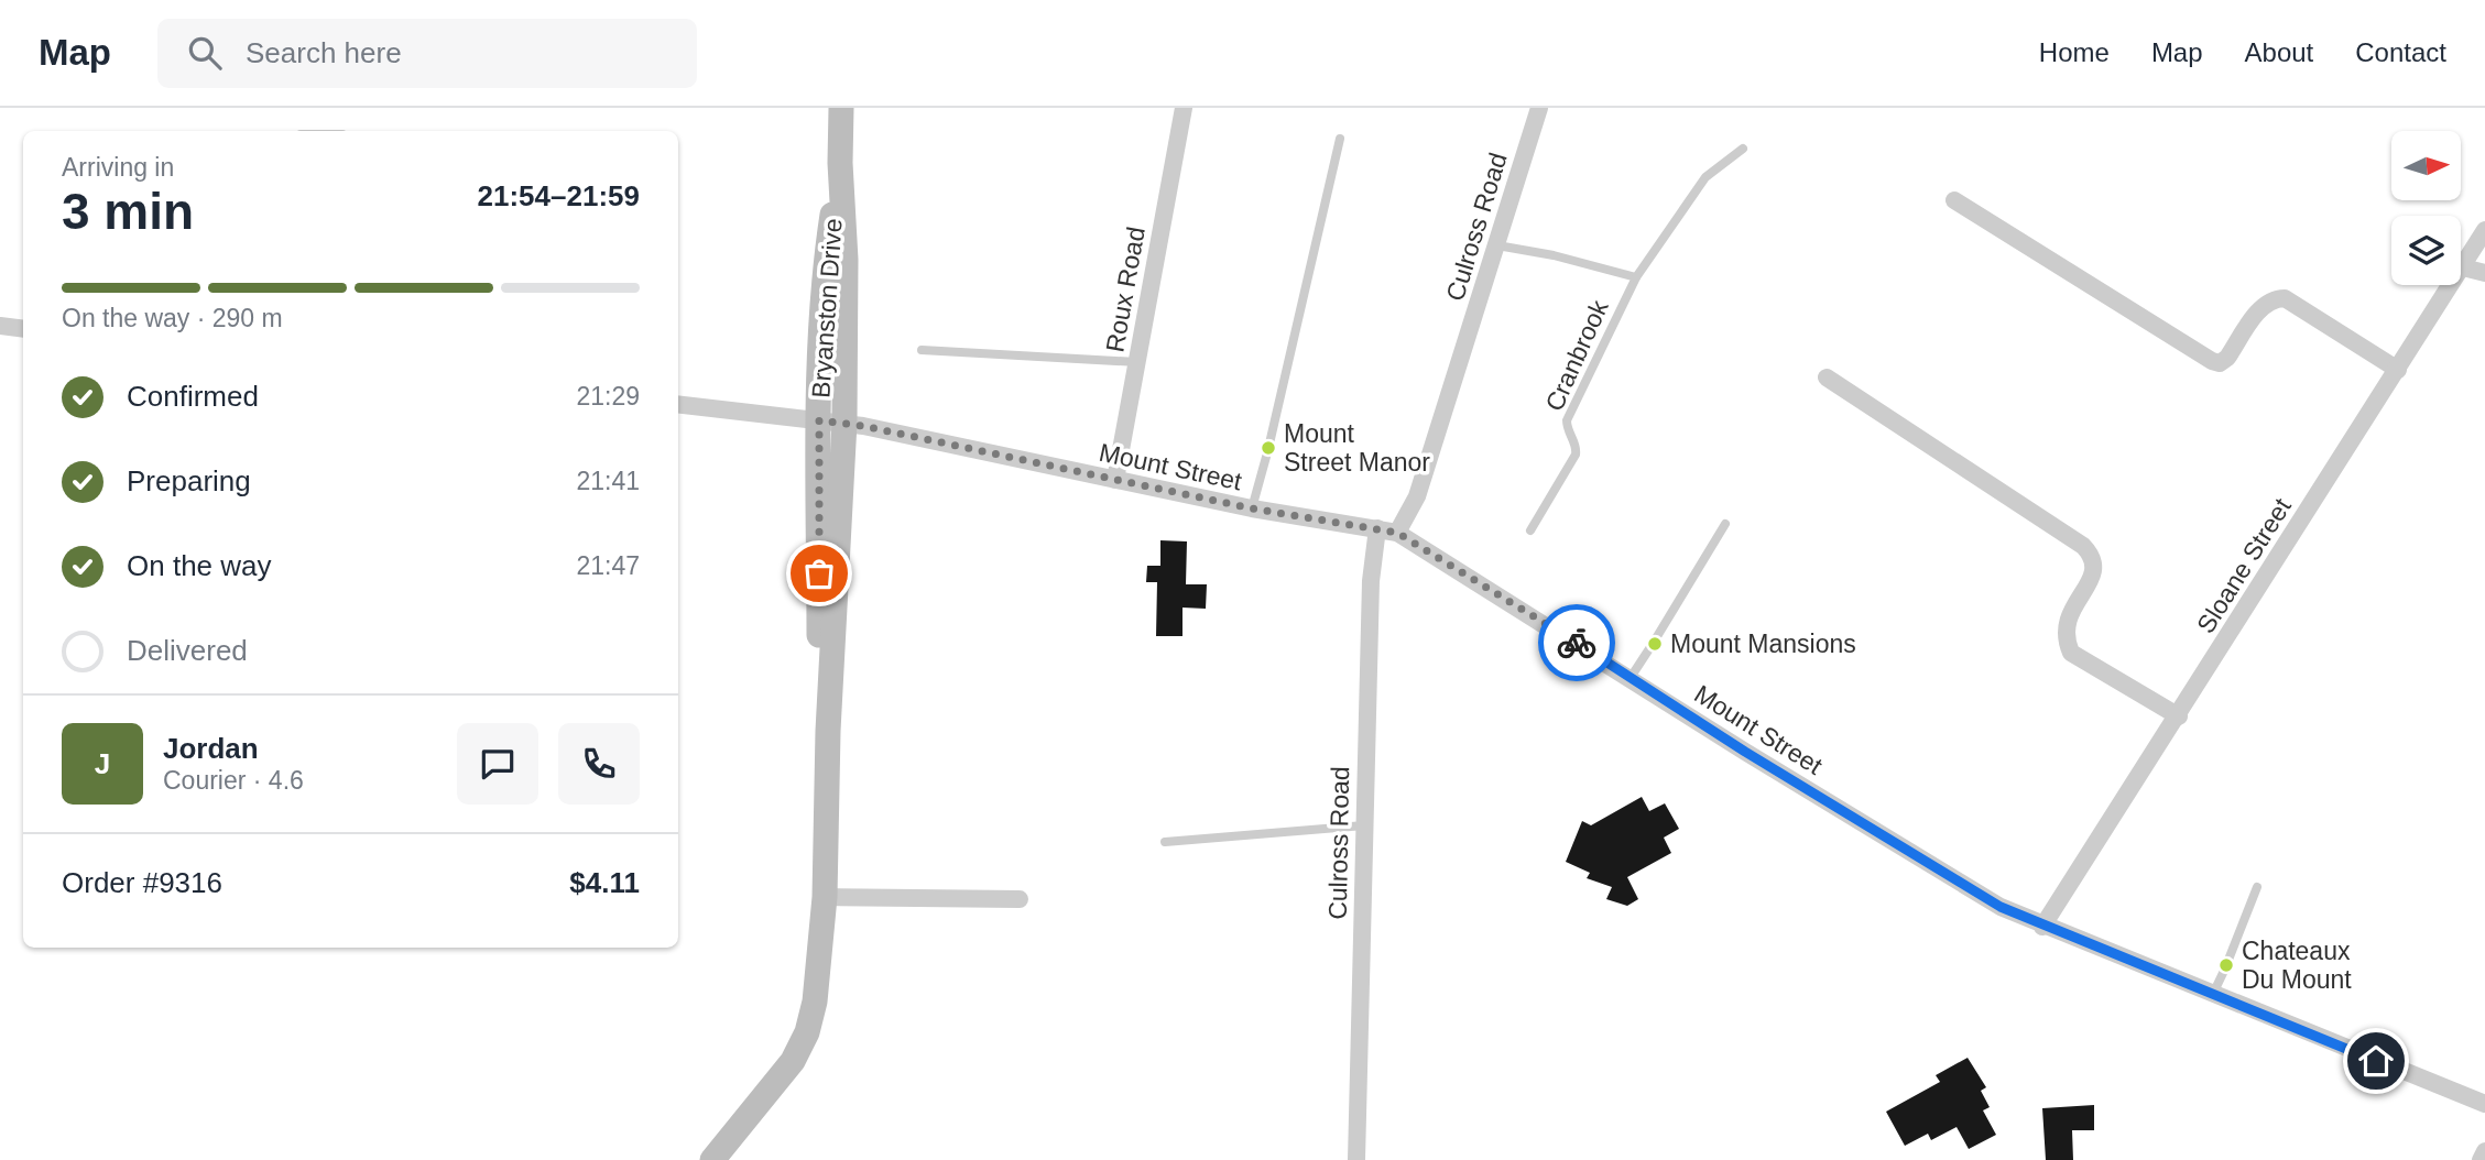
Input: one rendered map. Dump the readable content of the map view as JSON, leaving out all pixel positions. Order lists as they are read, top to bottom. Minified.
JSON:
{"streets":{"main road":["Bryanston Drive"],"street":["Culross Road","Roux Road","Mount Street","Sloane Street"],"lane":["Cranbrook"]},"crossings":[["Culross Road","Cranbrook"],["Culross Road","Mount Street"],["Roux Road","Mount Street"],["Bryanston Drive","Mount Street"],["Mount Street","Sloane Street"]],"places":["Mount Street Manor","Mount Mansions","Chateaux Du Mount"],"north":"right","page":{"header":"Map","search":"Search here","nav":["Home","Map","About","Contact"],"heading":["3 min","Arriving in","21:54–21:59"],"panel":["Jordan","Courier · 4.6","Order #9316","$4.11"],"bar":"On the way · 290 m","list":[["Confirmed","21:29"],["Preparing","21:41"],["On the way","21:47"],"Delivered"],"round":"J"}}
